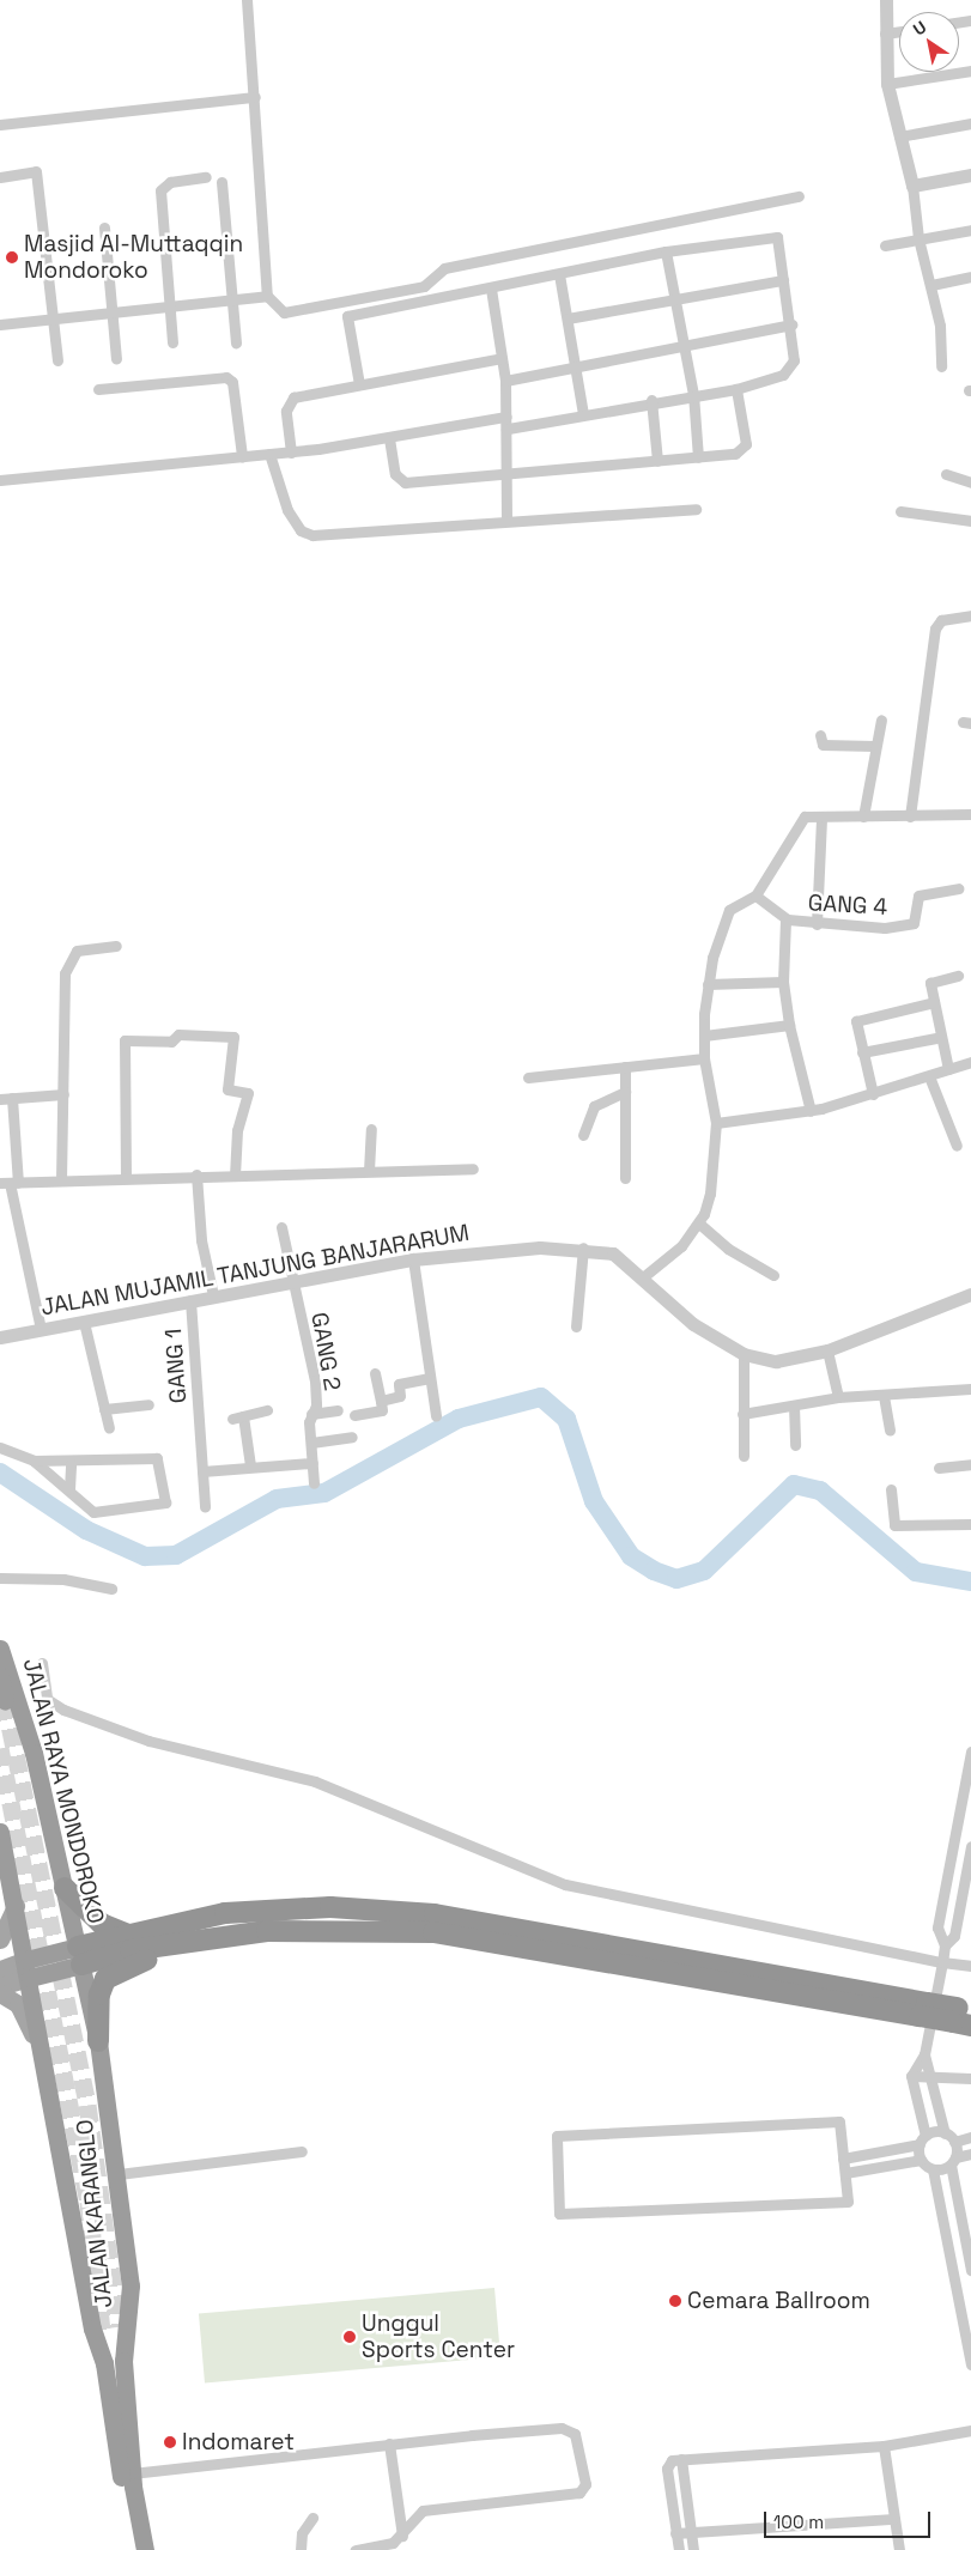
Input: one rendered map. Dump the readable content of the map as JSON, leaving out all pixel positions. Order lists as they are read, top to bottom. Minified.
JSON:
{"streets":{"highway":["JALAN RAYA MONDOROKO","JALAN KARANGLO"],"street":["GANG 4","JALAN MUJAMIL TANJUNG BANJARARUM","GANG 2","GANG 1"]},"crossings":[["JALAN MUJAMIL TANJUNG BANJARARUM","GANG 2"],["JALAN MUJAMIL TANJUNG BANJARARUM","GANG 1"],["JALAN RAYA MONDOROKO","JALAN KARANGLO"]],"places":["Masjid Al-Muttaqqin Mondoroko","Cemara Ballroom","Unggul Sports Center","Indomaret"],"scale_bar":"100 m","north":"top left"}
